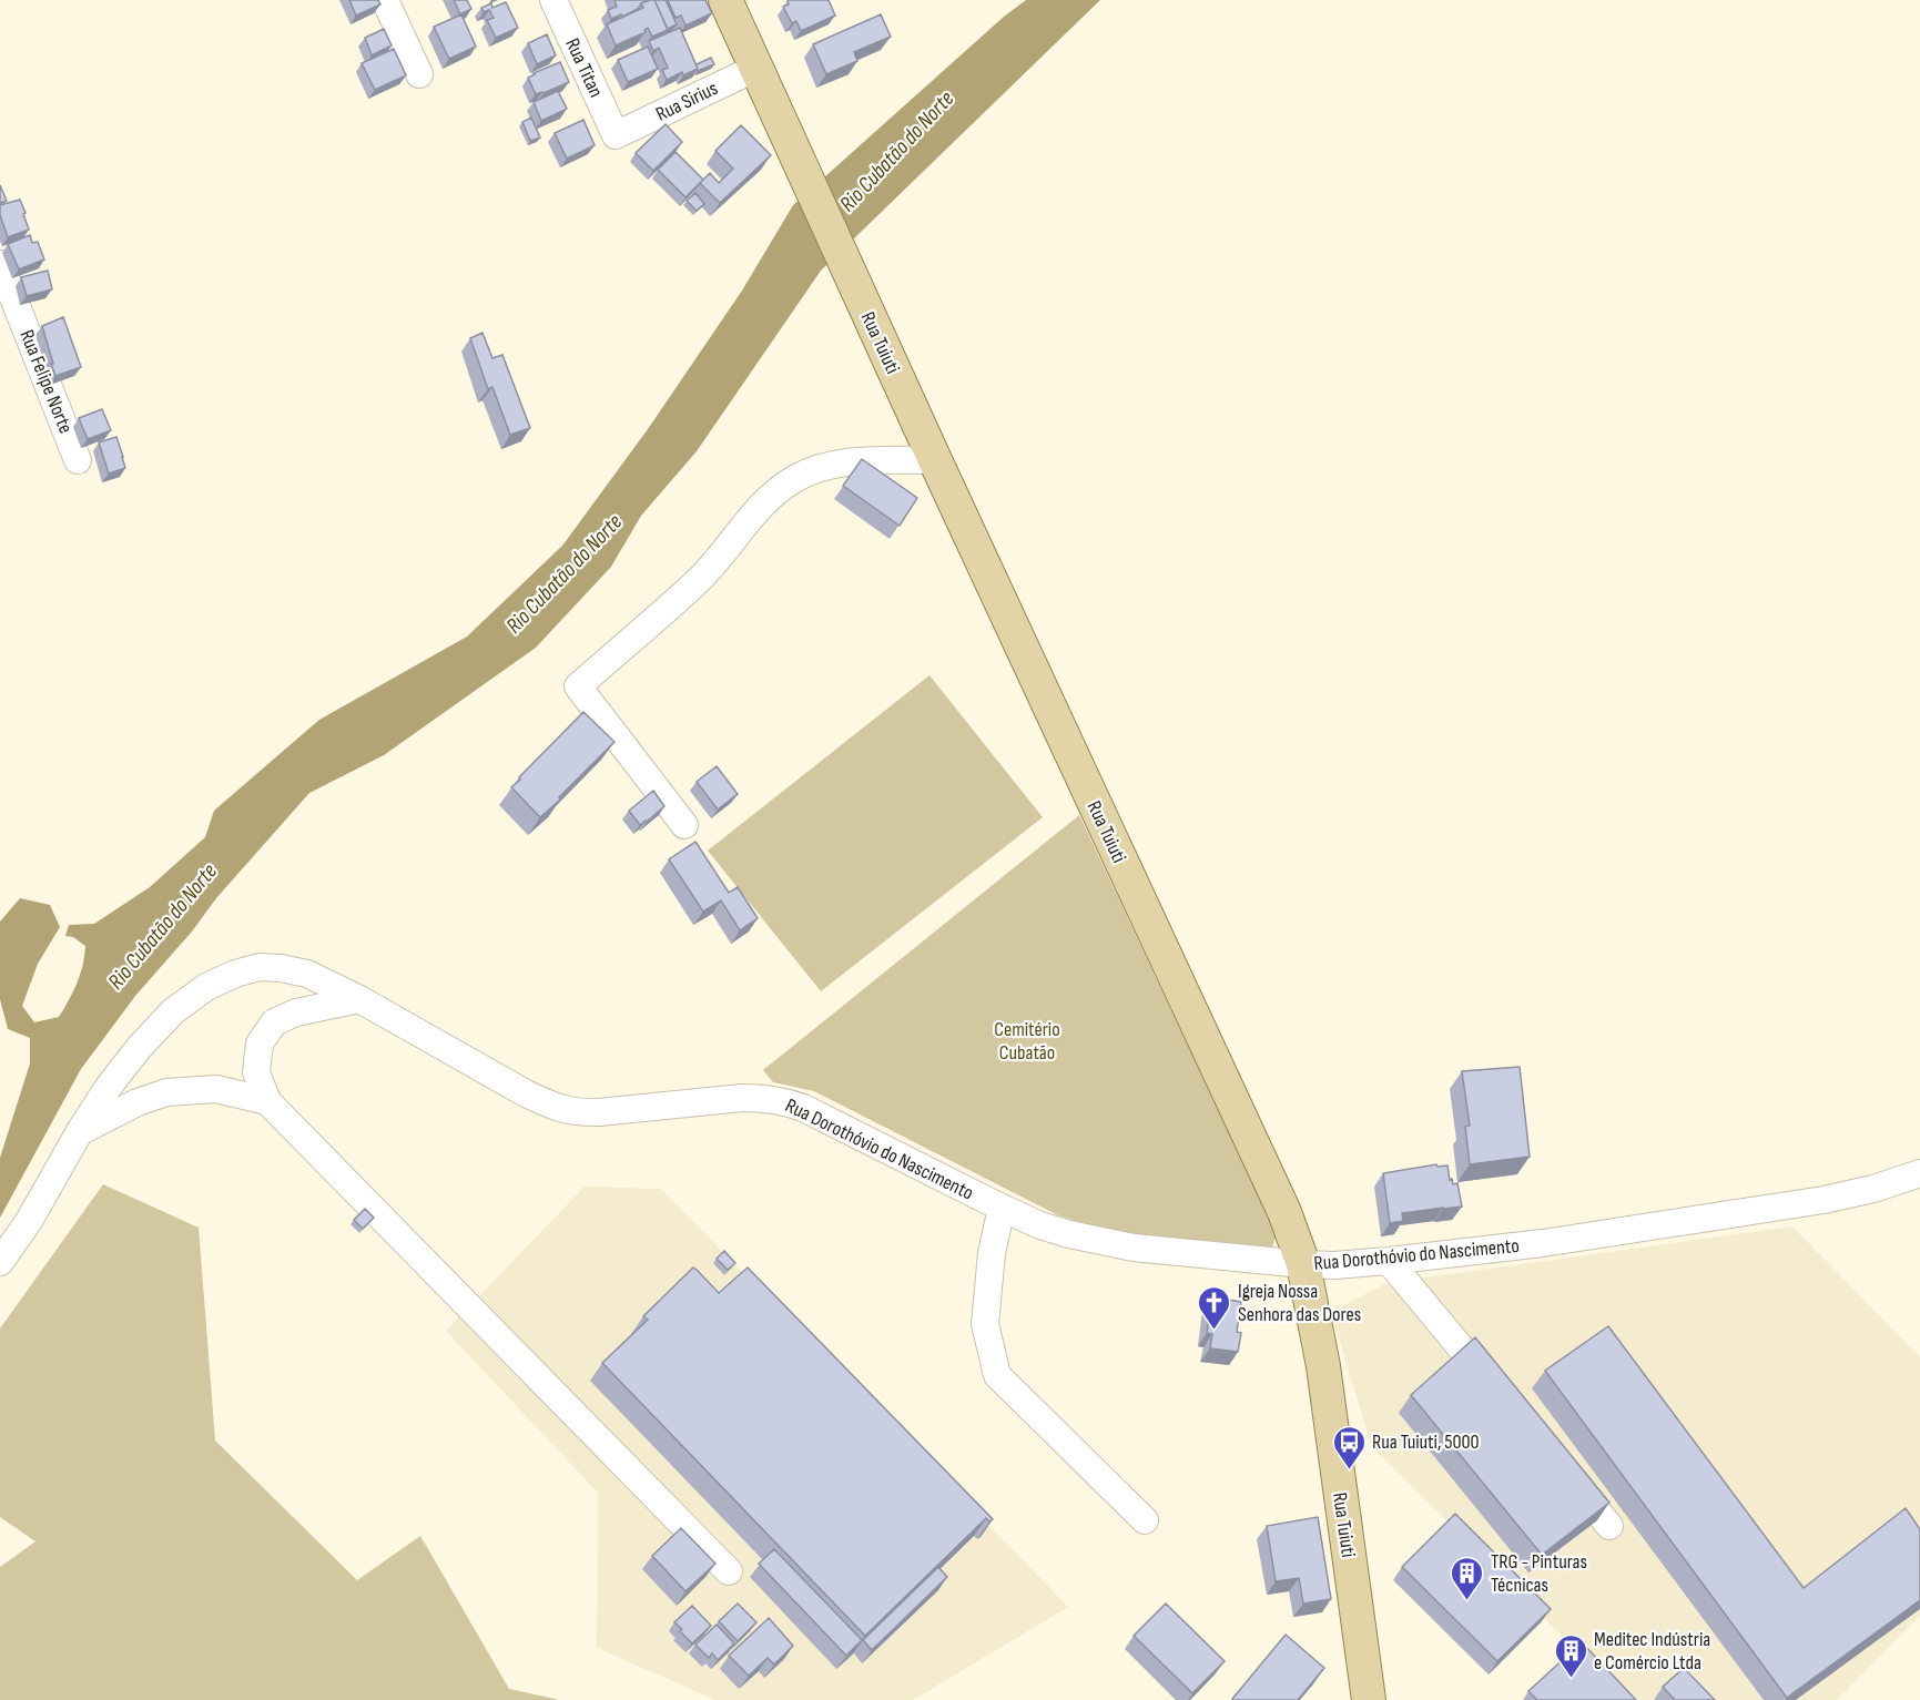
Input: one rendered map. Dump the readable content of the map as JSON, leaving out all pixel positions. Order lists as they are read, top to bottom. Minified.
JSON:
{"streets":{"main road":["Rua Tuiuti"],"street":["Rua Titan","Rua Sirius","Rua Felipe Norte","Rua Dorothóvio do Nascimento"]},"crossings":[["Rua Titan","Rua Sirius"],["Rua Sirius","Rua Tuiuti"],["Rua Tuiuti","Rua Dorothóvio do Nascimento"]],"water":["Rio Cubatão do Norte"],"parks":["Cemitério Cubatão"],"places":{"church":["Igreja Nossa Senhora das Dores"],"bus stop":["Rua Tuiuti, 5000"],"building":["TRG - Pinturas Técnicas","Meditec Indústria e Comércio Ltda"]}}
